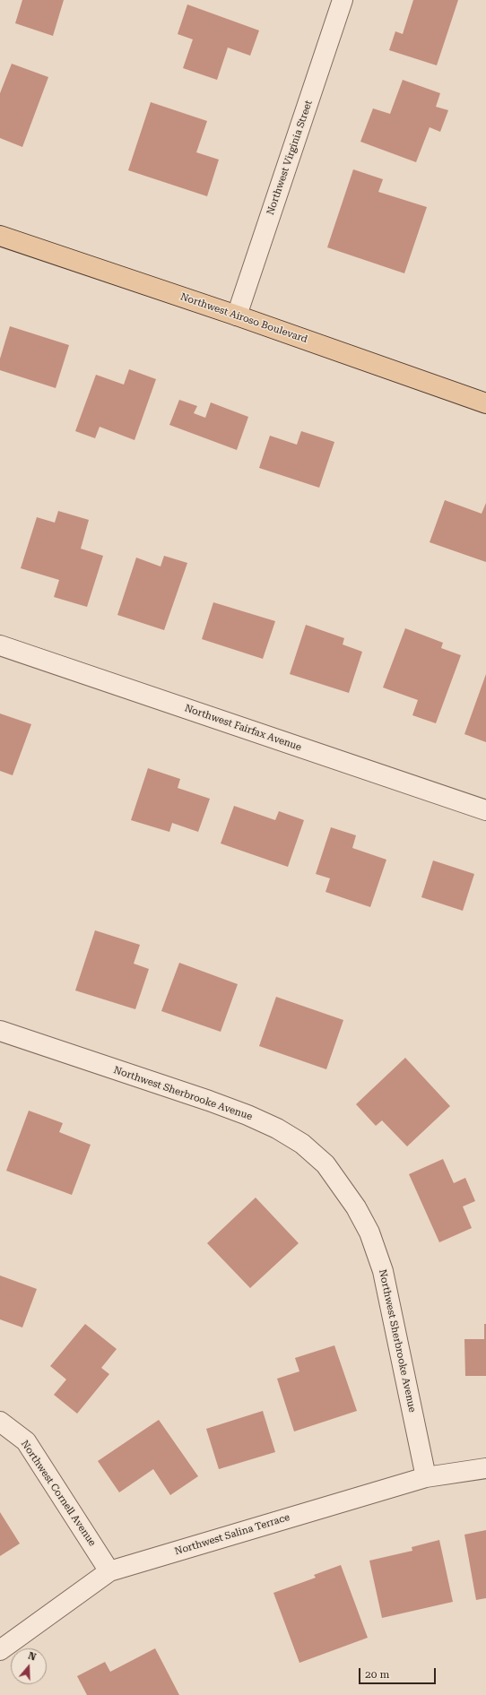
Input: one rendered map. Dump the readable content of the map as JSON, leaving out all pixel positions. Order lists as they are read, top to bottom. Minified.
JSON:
{"streets":{"main road":["Northwest Airoso Boulevard"],"street":["Northwest Virginia Street","Northwest Fairfax Avenue","Northwest Sherbrooke Avenue","Northwest Cornell Avenue","Northwest Salina Terrace"]},"crossings":[["Northwest Virginia Street","Northwest Airoso Boulevard"],["Northwest Sherbrooke Avenue","Northwest Salina Terrace"],["Northwest Cornell Avenue","Northwest Salina Terrace"]],"scale_bar":"20 m","north":"top"}
